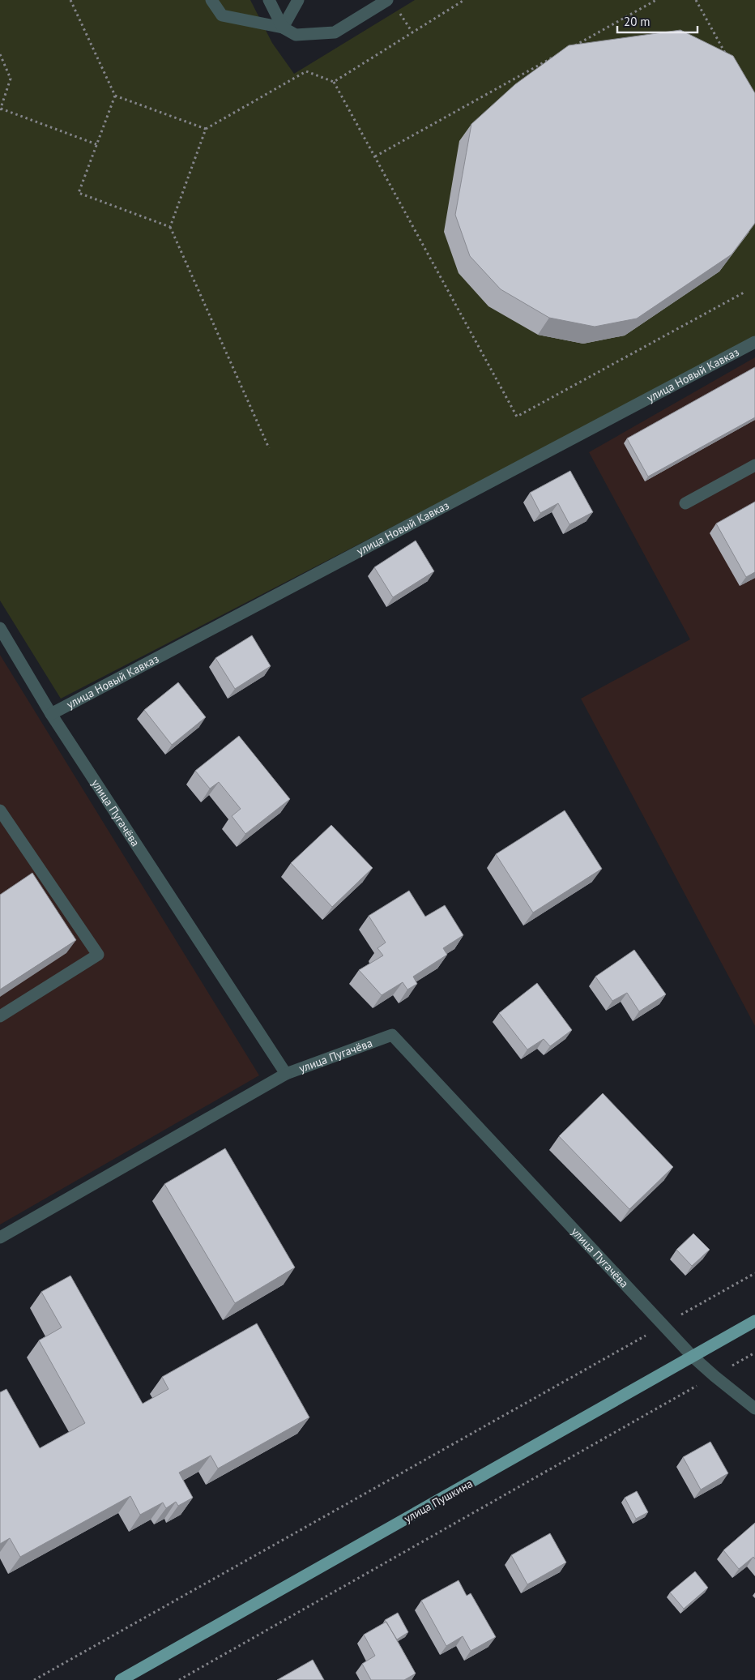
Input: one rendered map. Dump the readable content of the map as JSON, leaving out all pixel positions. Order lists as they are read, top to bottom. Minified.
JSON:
{"streets":{"main road":["улица Пушкина"],"street":["улица Новый Кавказ","улица Пугачёва"]},"crossings":[["улица Новый Кавказ","улица Пугачёва"],["улица Пугачёва","улица Пушкина"]],"scale_bar":"20 m"}
